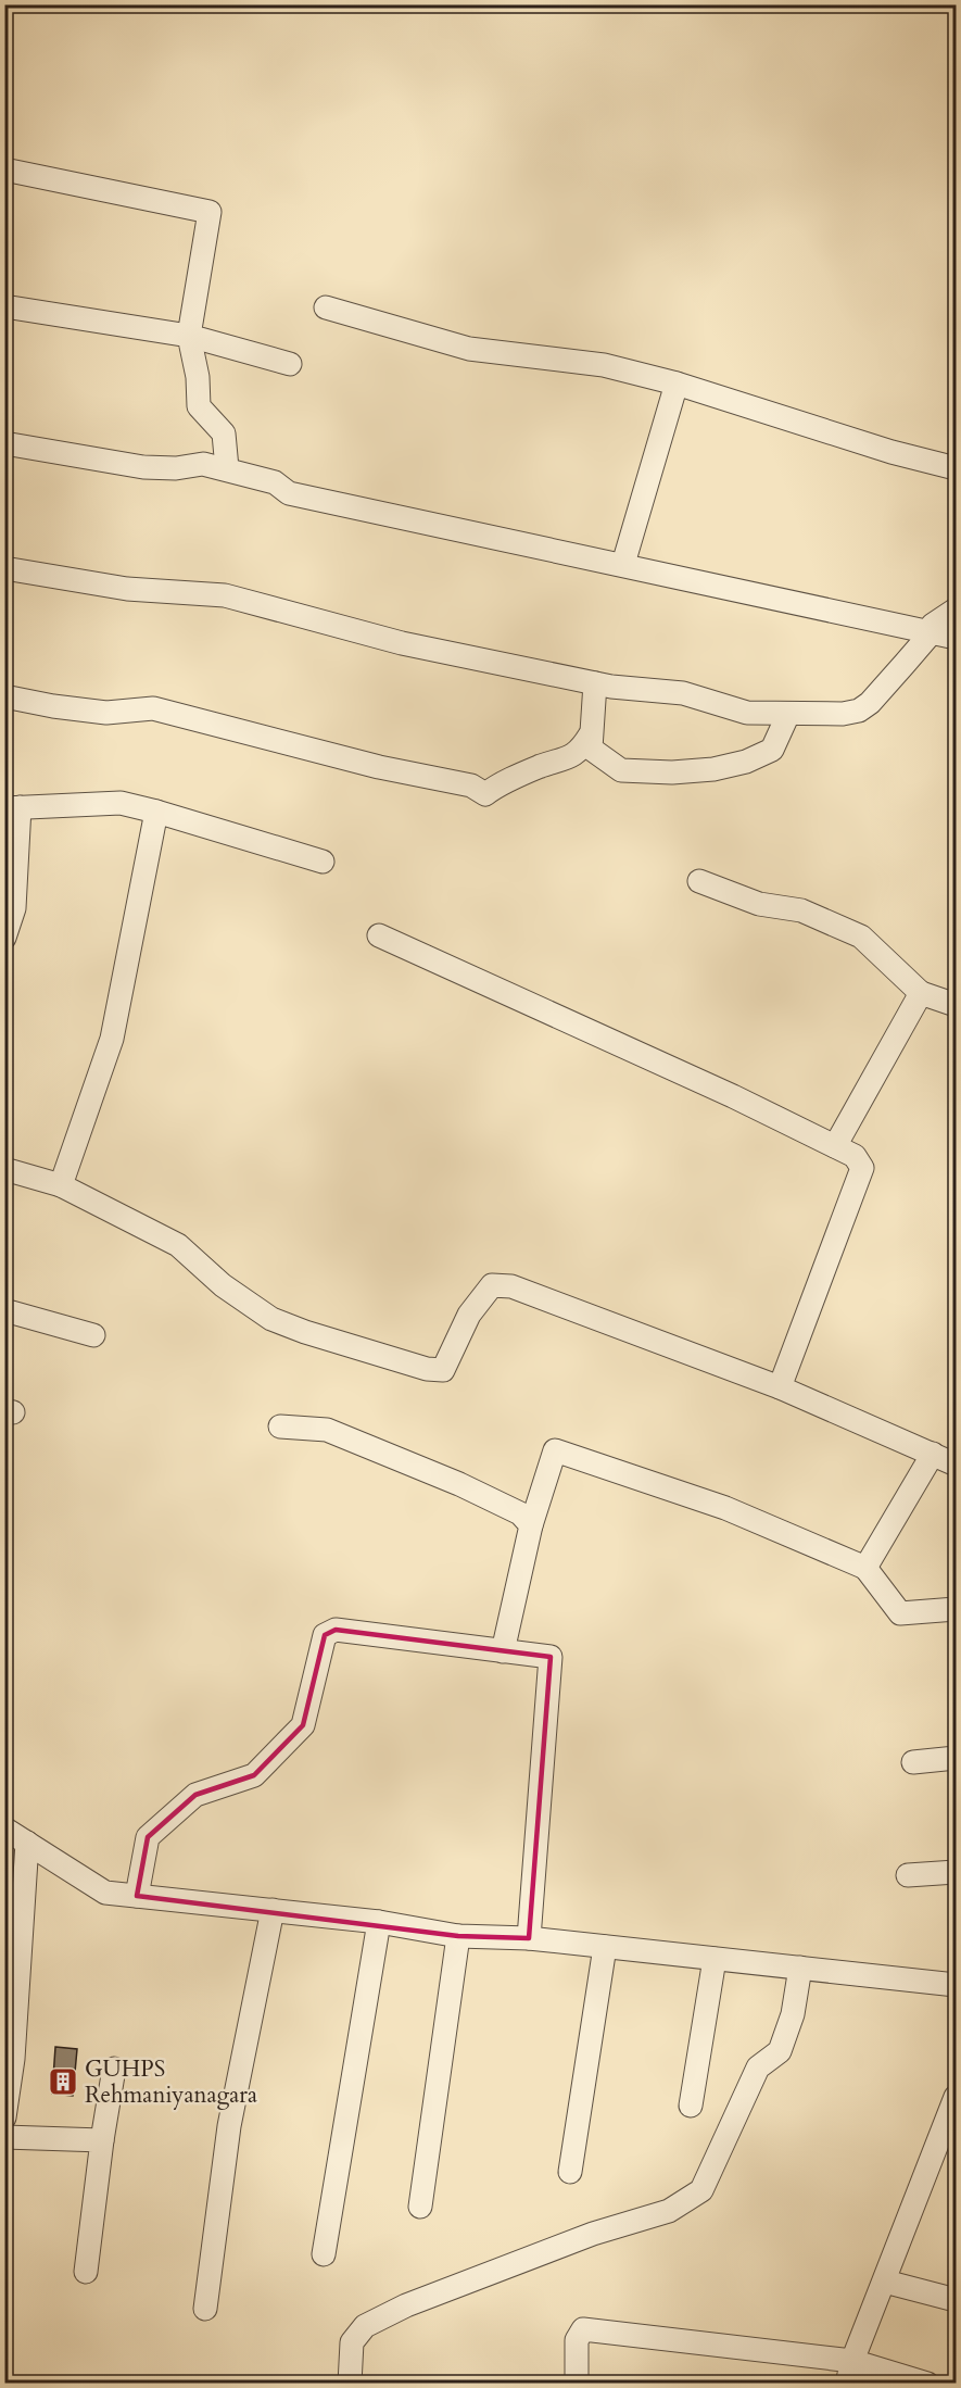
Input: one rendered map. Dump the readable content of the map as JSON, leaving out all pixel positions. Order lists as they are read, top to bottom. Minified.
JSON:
{"places":{"building":["GUHPS Rehmaniyanagara"]}}
